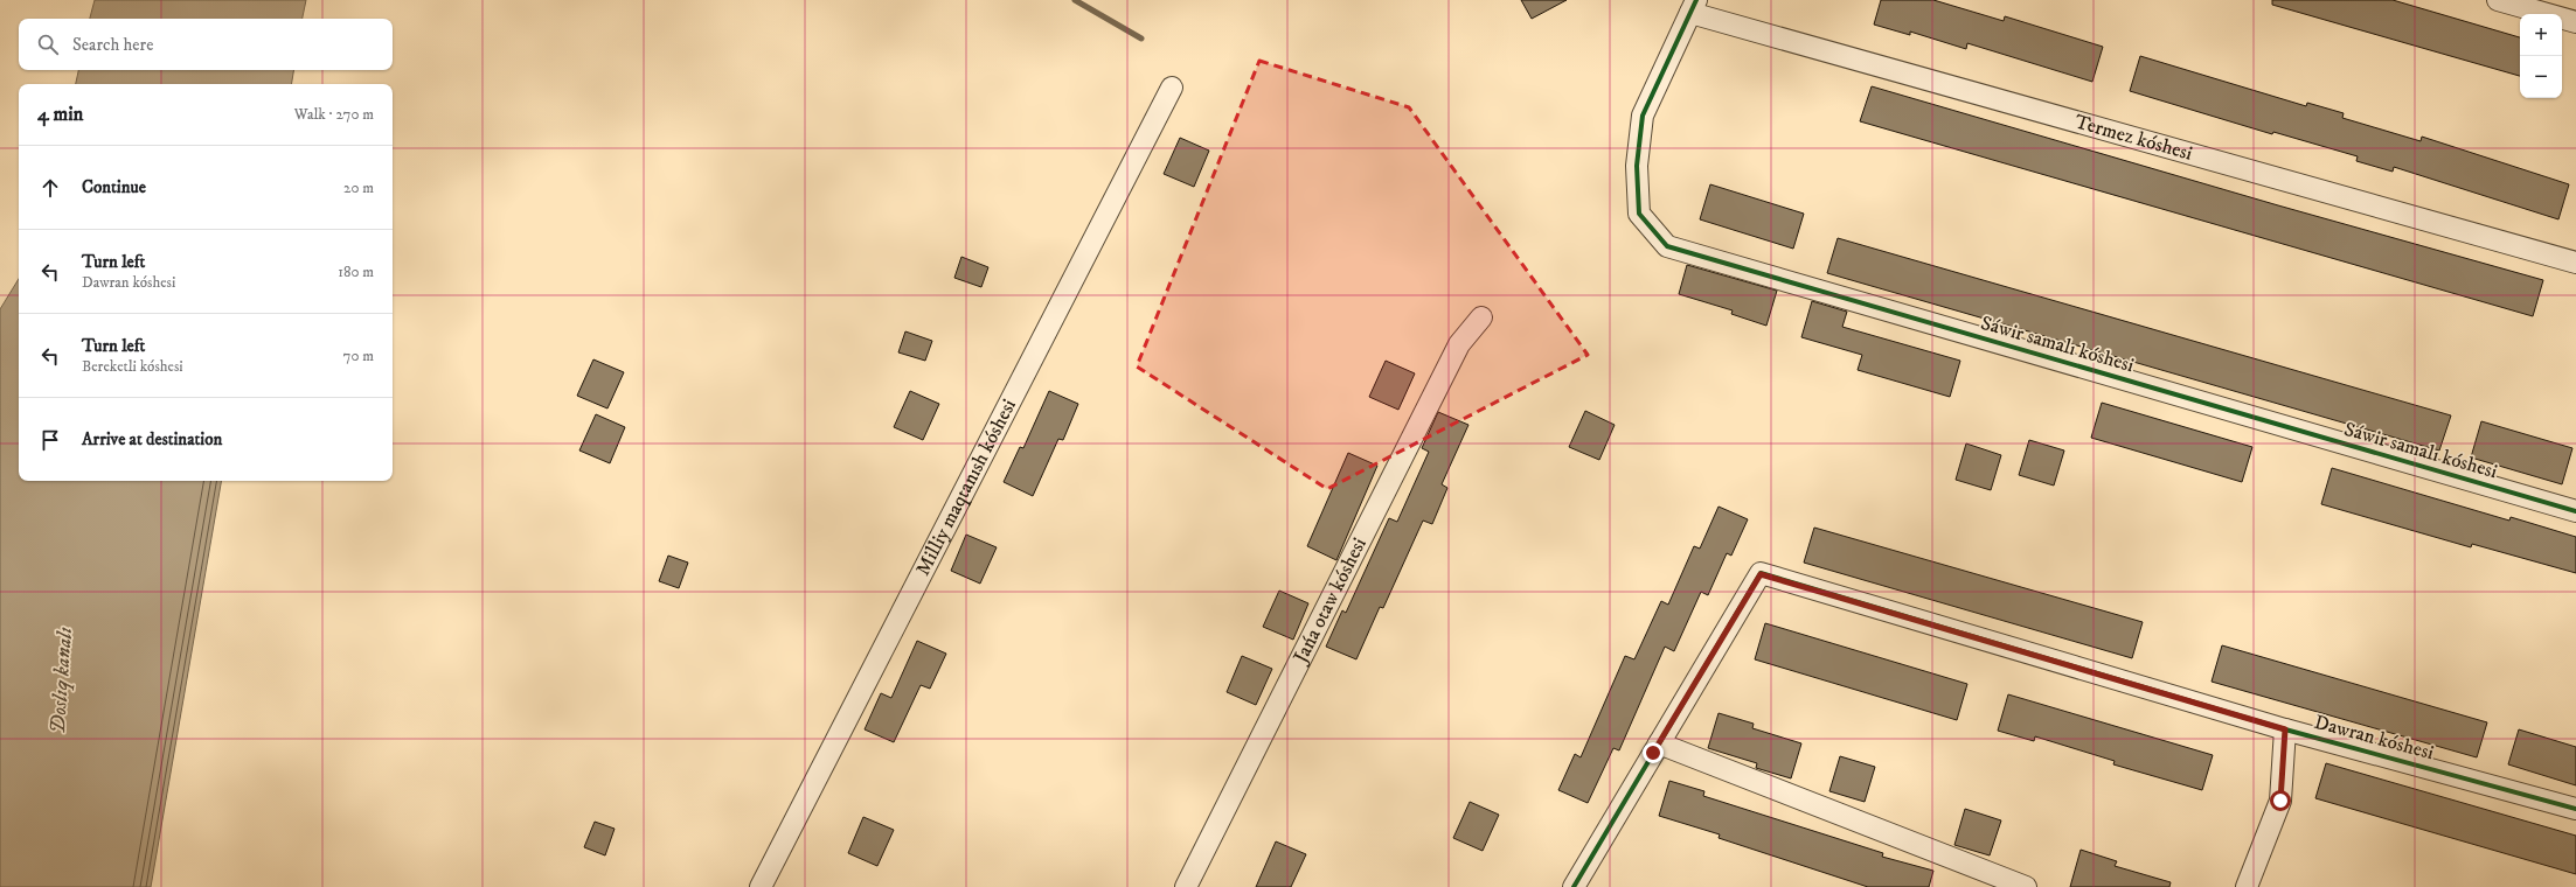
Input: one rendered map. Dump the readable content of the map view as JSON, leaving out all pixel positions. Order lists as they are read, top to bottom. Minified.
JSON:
{"streets":{"street":["Termez kóshesi","Sáwir samalı kóshesi","Milliy maqtanısh kóshesi","Jańa otaw kóshesi","Dawran kóshesi"]},"crossings":[["Termez kóshesi","Sáwir samalı kóshesi"]],"water":["Doslıq kanalı"],"page":{"map_buttons":["+","−"],"search":"Search here","heading":["4 min","Walk · 270 m"],"list":[["Continue","20 m"],["Turn left","Dawran kóshesi","180 m"],["Turn left","Bereketli kóshesi","70 m"],"Arrive at destination"]}}
